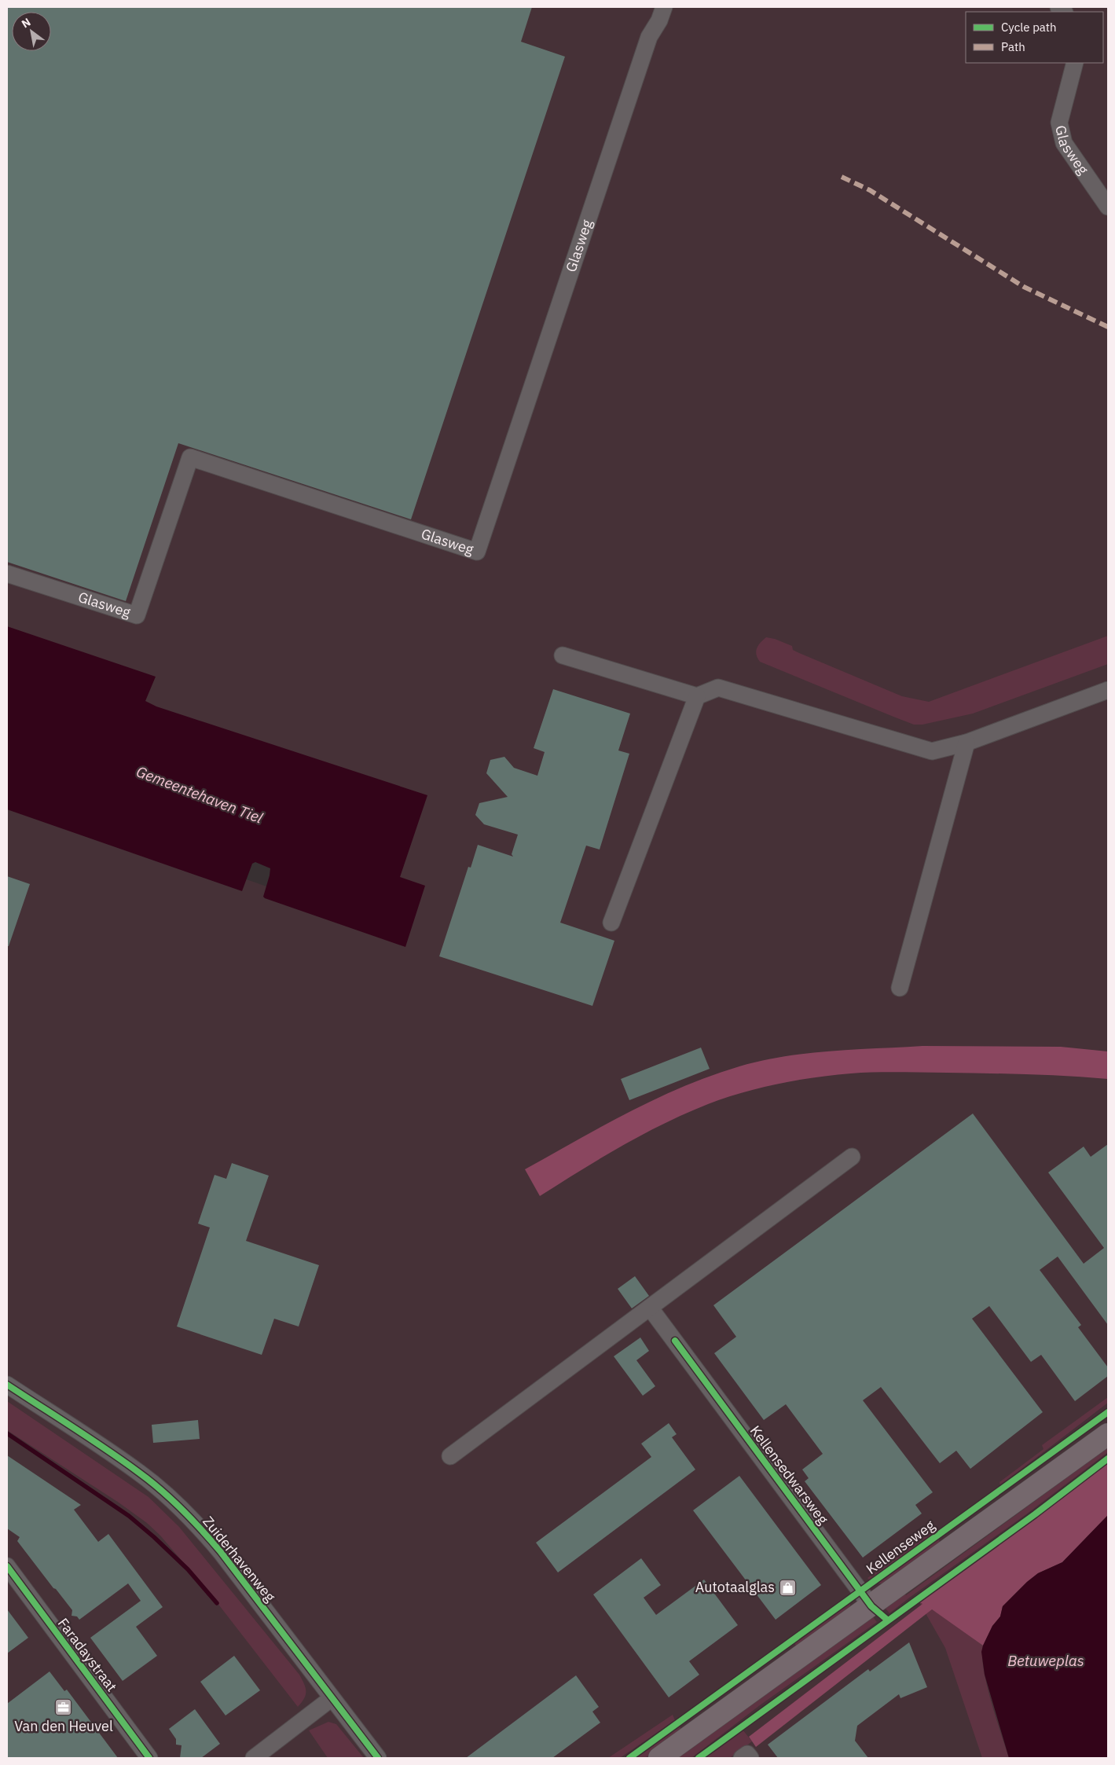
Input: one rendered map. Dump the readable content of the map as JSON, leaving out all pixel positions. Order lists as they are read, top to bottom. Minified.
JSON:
{"streets":{"street":["Glasweg","Kellensedwarsweg","Zuiderhavenweg","Faradaystraat"],"cycle path":["Kellenseweg"]},"water":["Gemeentehaven Tiel","Betuweplas"],"places":{"shop":["Autotaalglas"],"office":["Van den Heuvel"]},"legend":["Cycle path","Path"],"north":"top left"}
